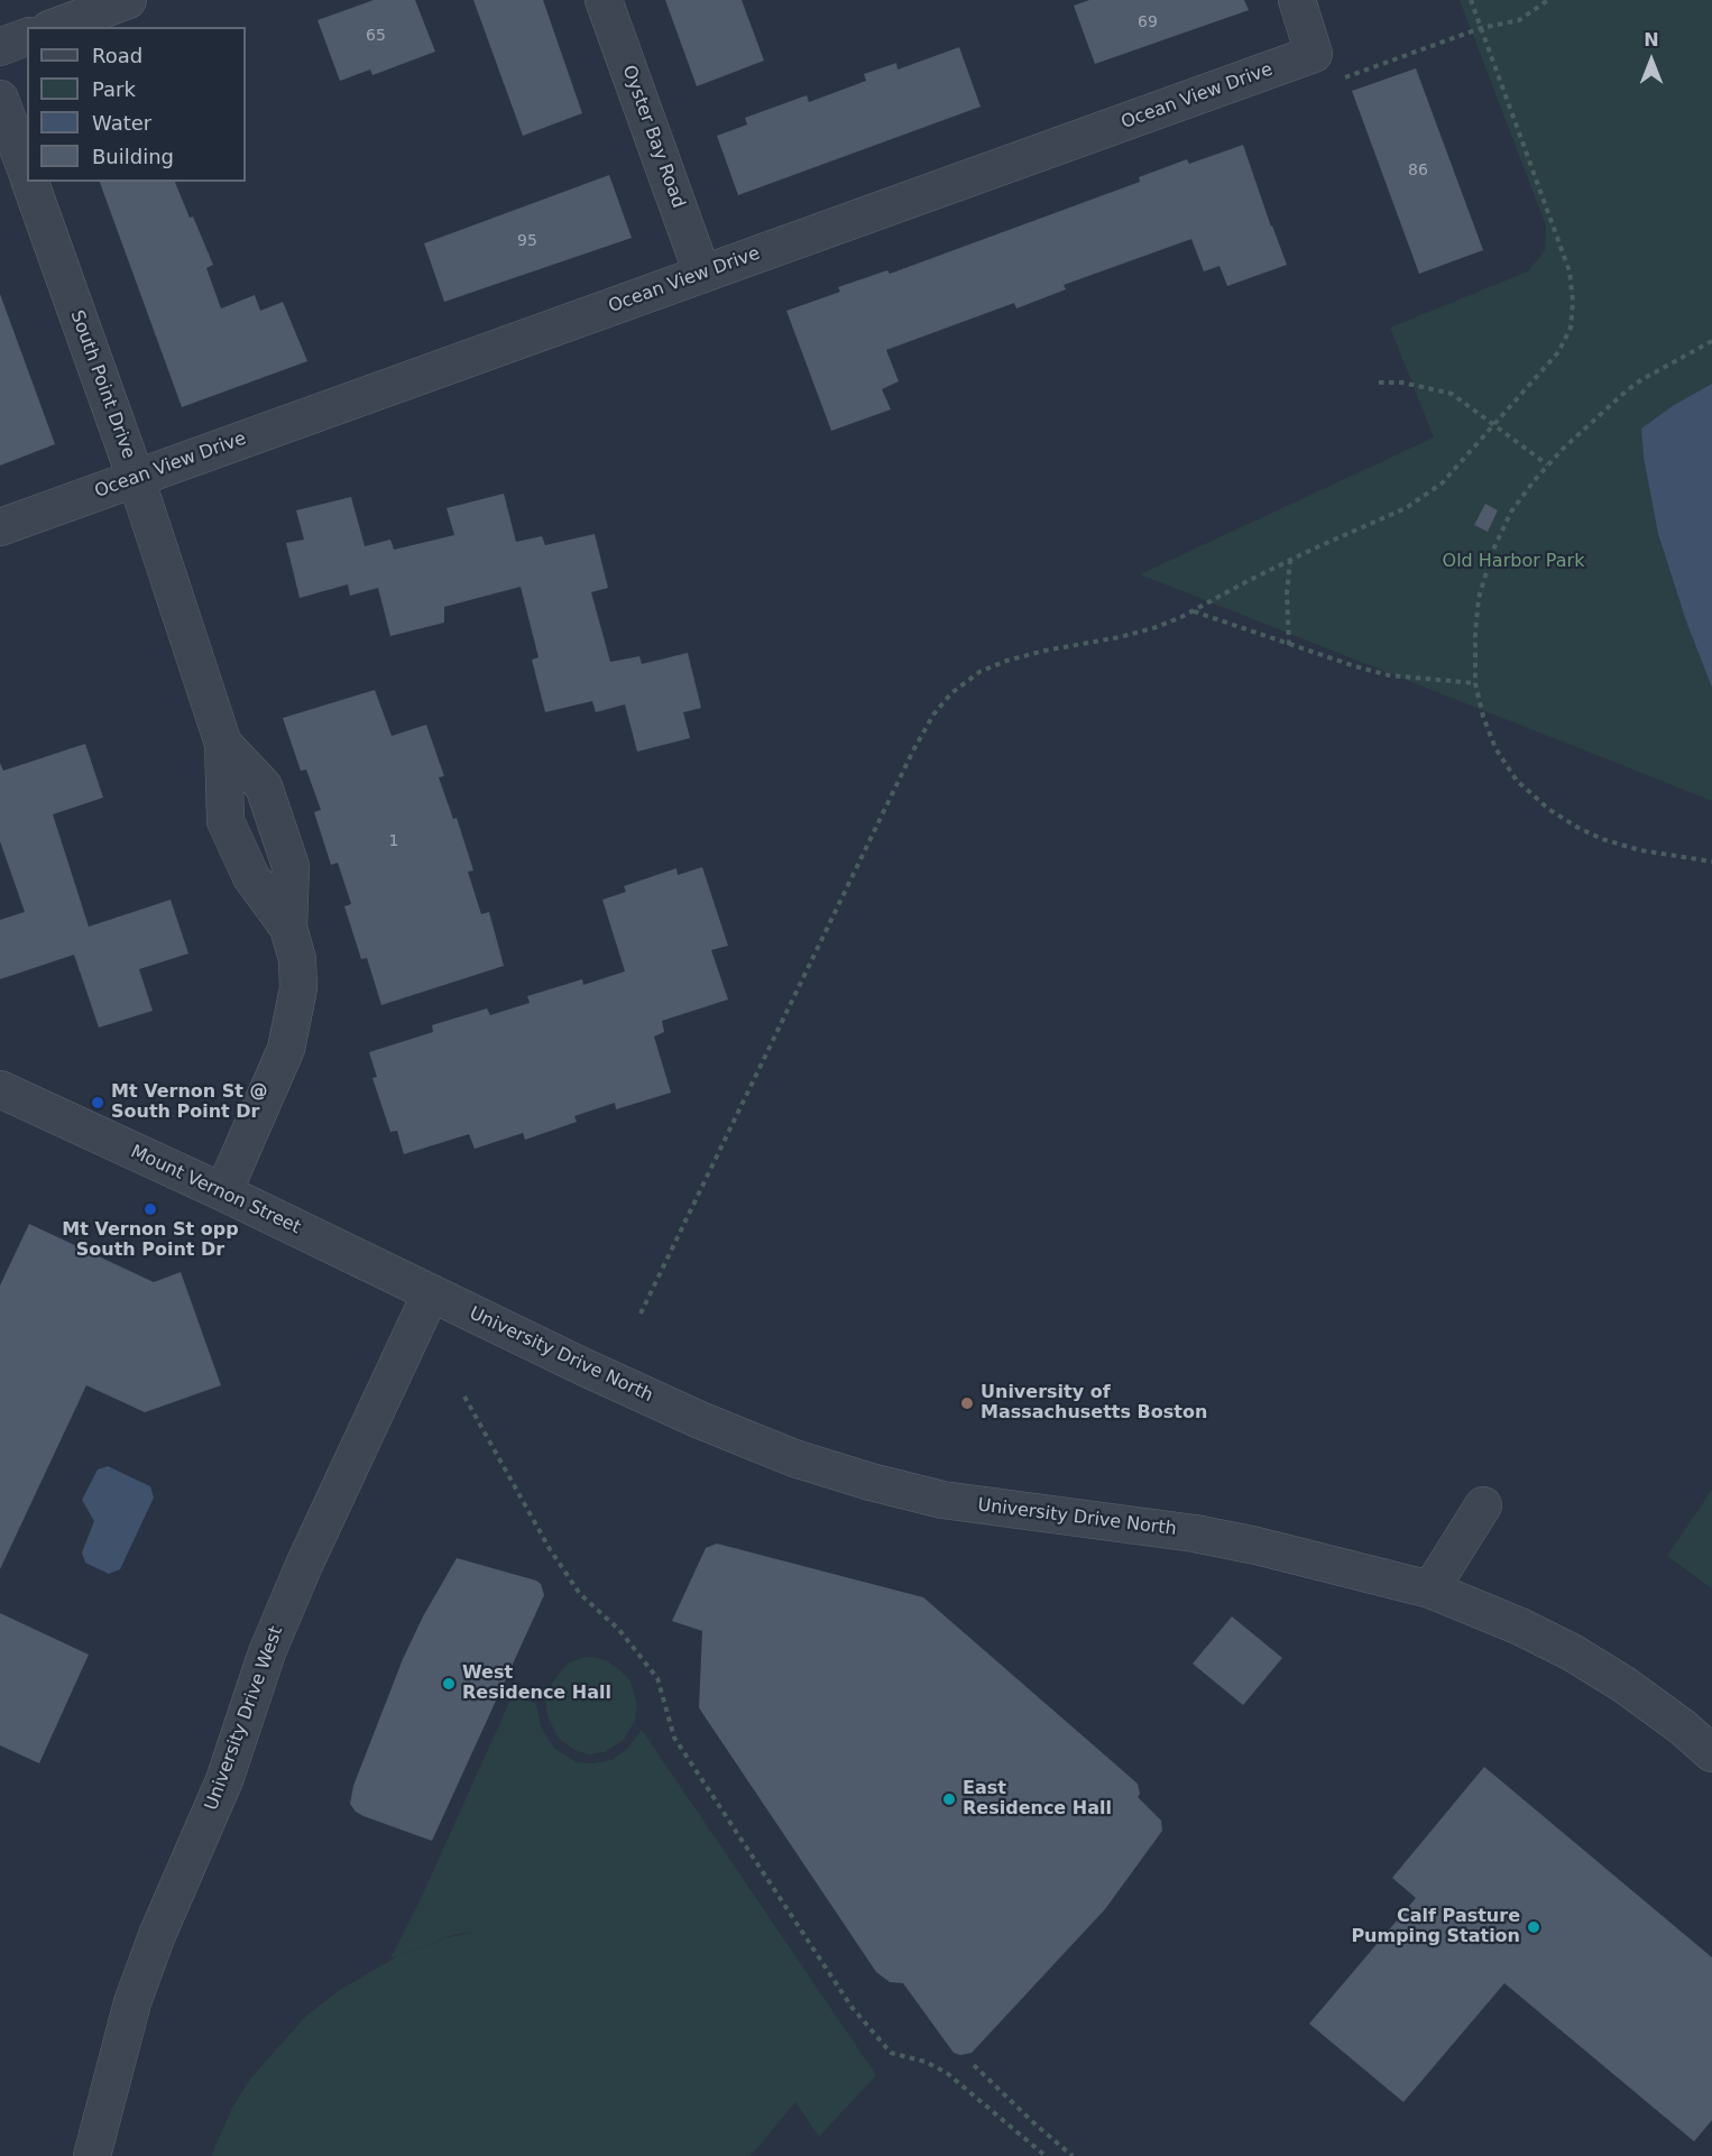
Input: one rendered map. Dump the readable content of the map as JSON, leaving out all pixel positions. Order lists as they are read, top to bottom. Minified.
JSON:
{"streets":{"street":["Ocean View Drive","Oyster Bay Road","South Point Drive","Mount Vernon Street","University Drive North","University Drive West"]},"crossings":[["Ocean View Drive","Oyster Bay Road"],["Ocean View Drive","South Point Drive"],["South Point Drive","Mount Vernon Street"],["Mount Vernon Street","University Drive North"],["Mount Vernon Street","University Drive West"],["University Drive North","University Drive West"]],"parks":["Old Harbor Park"],"places":["Mt Vernon St @ South Point Dr","Mt Vernon St opp South Point Dr","University of Massachusetts Boston","West Residence Hall","East Residence Hall","Calf Pasture Pumping Station"],"house_numbers":["69","65","86","95","1"],"legend":["Road","Park","Water","Building"],"north":"top"}
